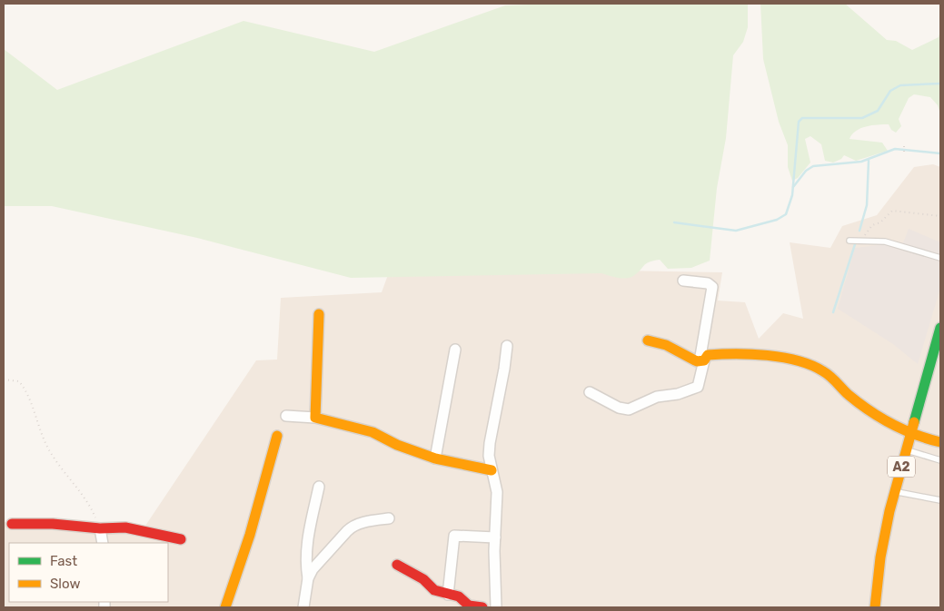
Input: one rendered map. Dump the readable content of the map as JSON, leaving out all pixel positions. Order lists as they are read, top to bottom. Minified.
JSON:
{"streets":{"street":["A2"]},"legend":["Fast","Slow"]}
